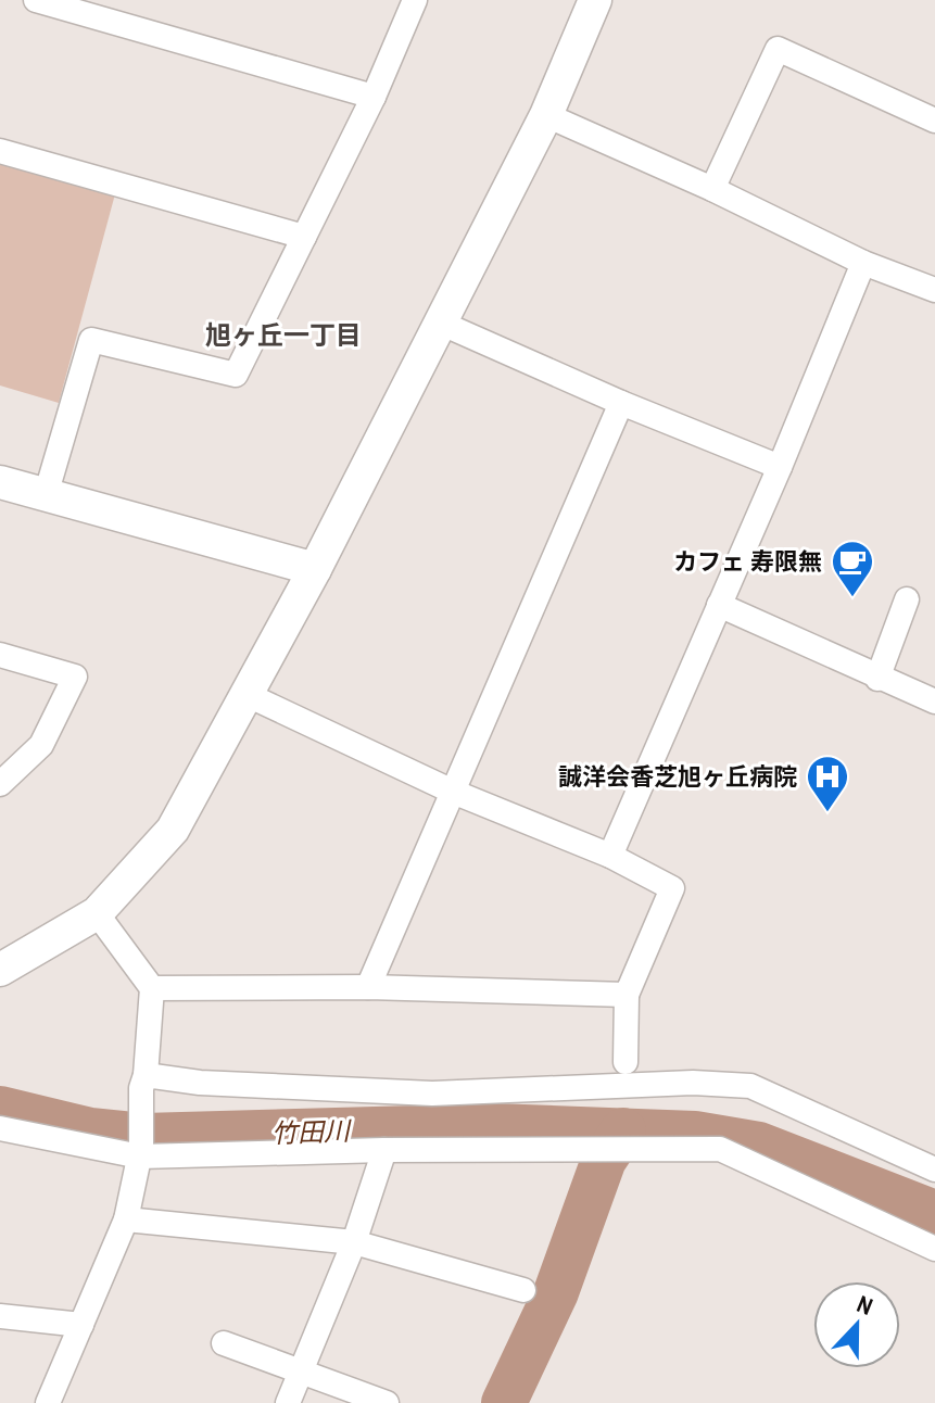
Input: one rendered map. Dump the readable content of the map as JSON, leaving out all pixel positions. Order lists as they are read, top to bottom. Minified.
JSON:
{"districts":["旭ヶ丘一丁目"],"water":["竹田川"],"places":{"cafe":["カフェ 寿限無"],"hospital":["誠洋会香芝旭ヶ丘病院"]},"north":"top"}
